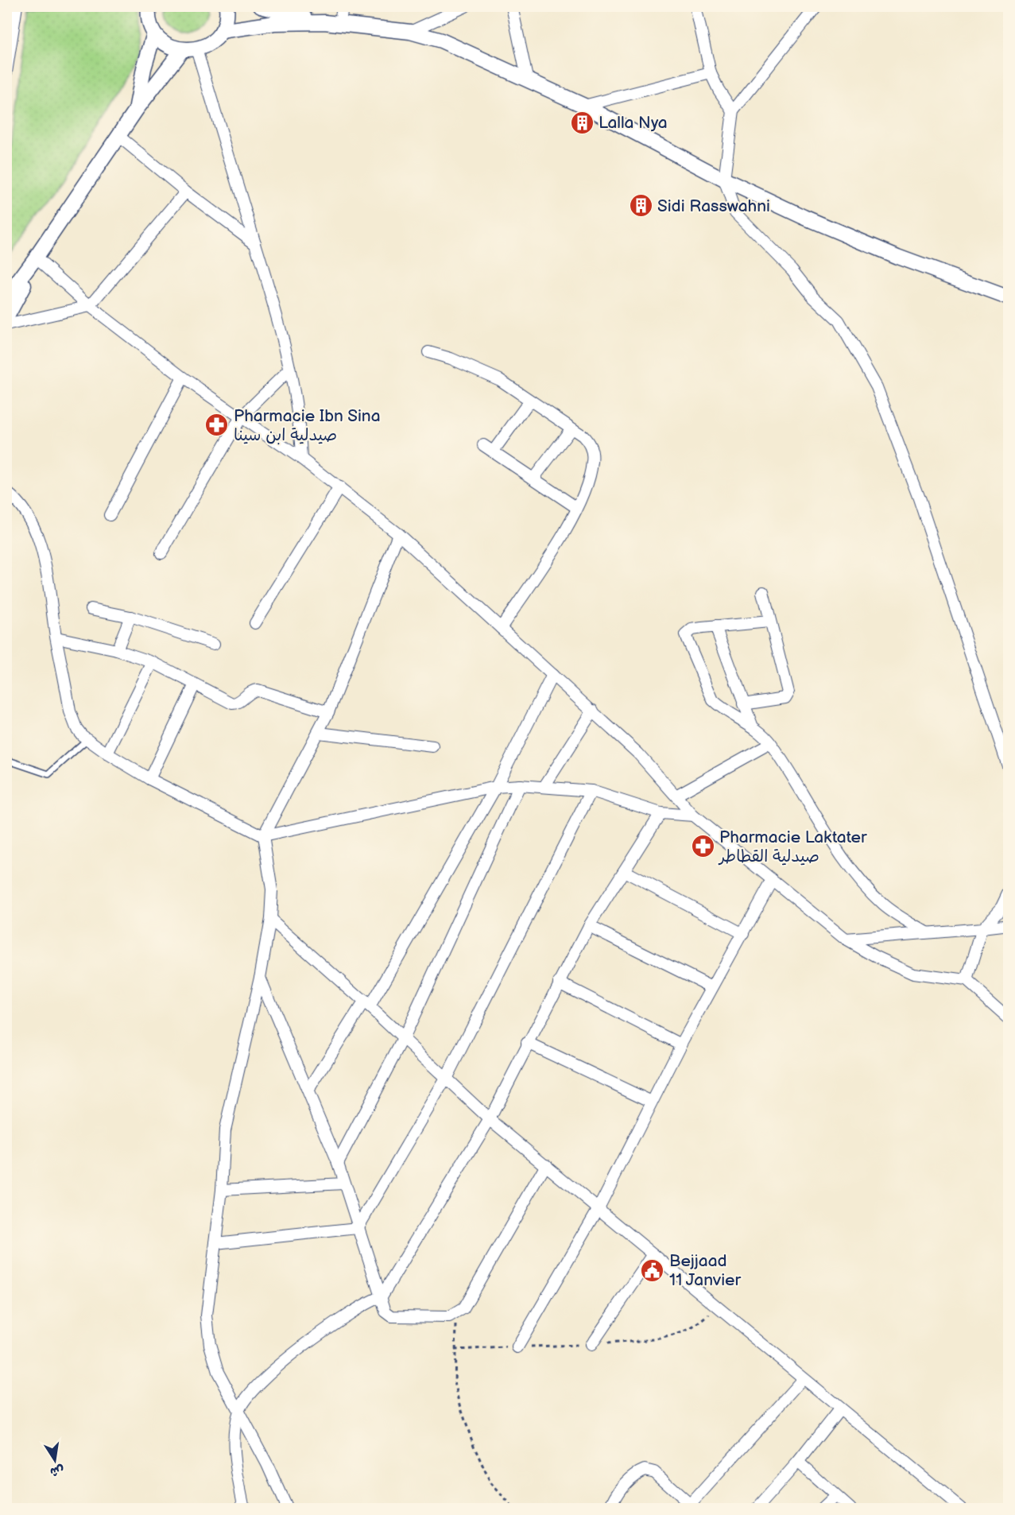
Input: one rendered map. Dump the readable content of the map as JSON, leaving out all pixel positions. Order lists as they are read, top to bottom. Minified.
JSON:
{"places":{"building":["Lalla Nya","Sidi Rasswahni"],"pharmacy":["Pharmacie Ibn Sina صيدلية ابن سينا","Pharmacie Laktater صيدلية القطاطر"],"public building":["Bejjaad 11 Janvier"]},"north":"bottom"}
